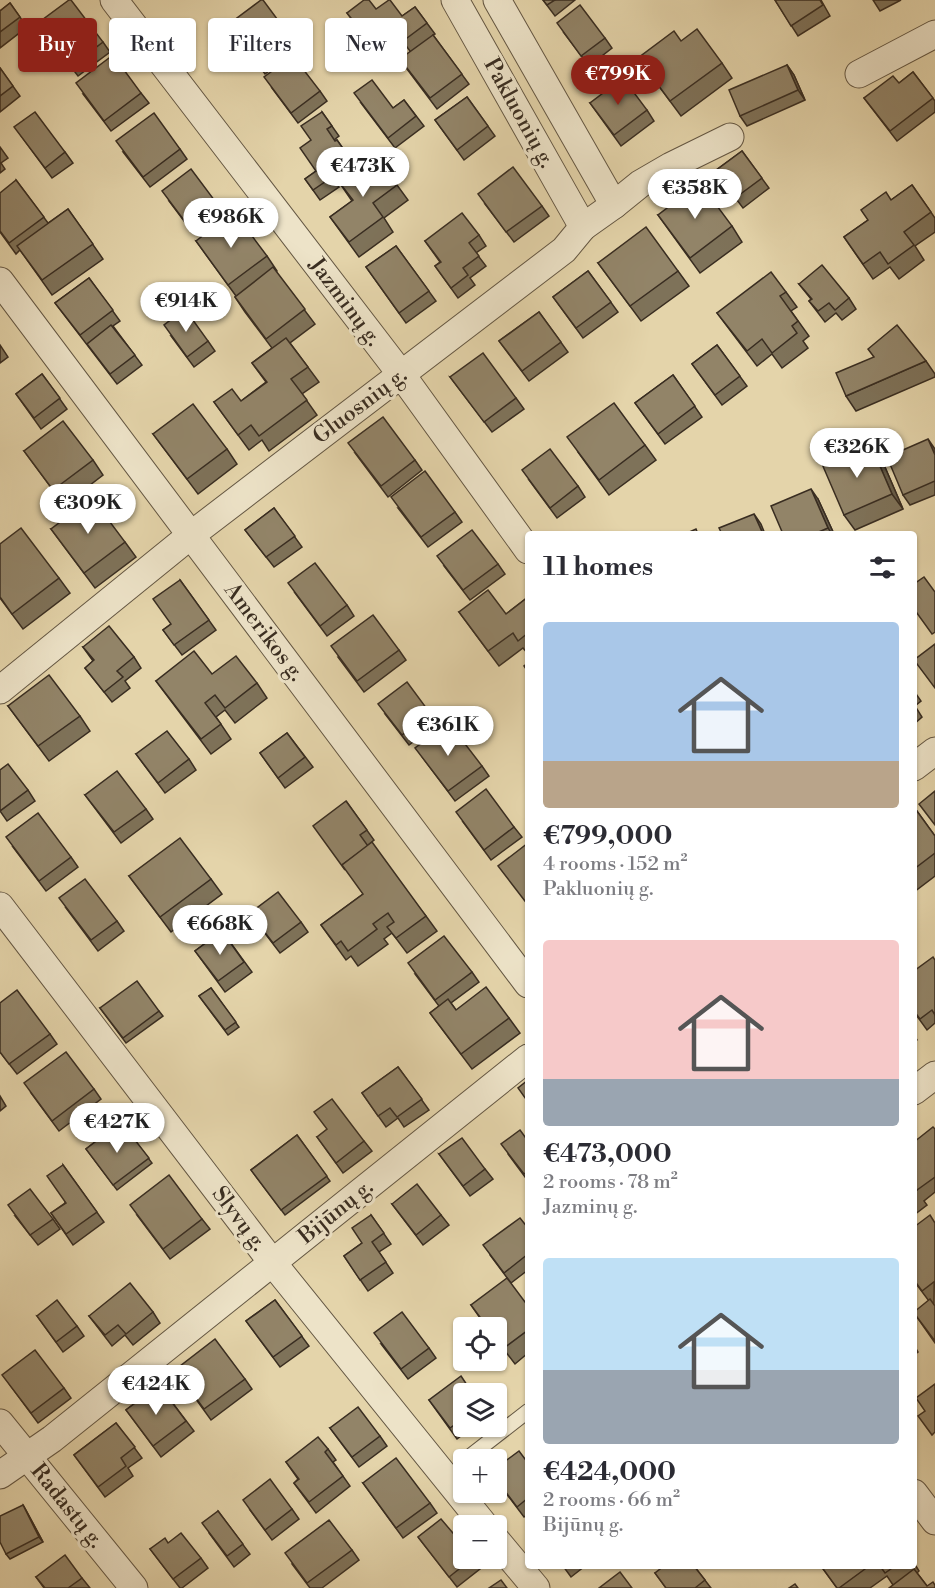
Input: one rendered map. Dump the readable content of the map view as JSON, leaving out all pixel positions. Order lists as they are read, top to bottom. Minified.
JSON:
{"streets":{"street":["Pakluonių g.","Jazminų g.","Gluosnių g.","Amerikos g.","Bijūnų g.","Slyvų g.","Radastų g."]},"crossings":[["Pakluonių g.","Gluosnių g."],["Jazminų g.","Gluosnių g."],["Gluosnių g.","Amerikos g."],["Bijūnų g.","Slyvų g."],["Bijūnų g.","Radastų g."]],"page":{"chip":["Buy","Rent","Filters","New"],"price":["€799K","€473K","€358K","€986K","€914K","€326K","€309K","€361K","€668K","€427K","€424K"],"heading":"11 homes","list":[{"name":"€799,000","note":"4 rooms · 152 m² · Pakluonių g."},{"name":"€473,000","note":"2 rooms · 78 m² · Jazminų g."},{"name":"€424,000","note":"2 rooms · 66 m² · Bijūnų g."}],"map_buttons":["+","−"]}}
